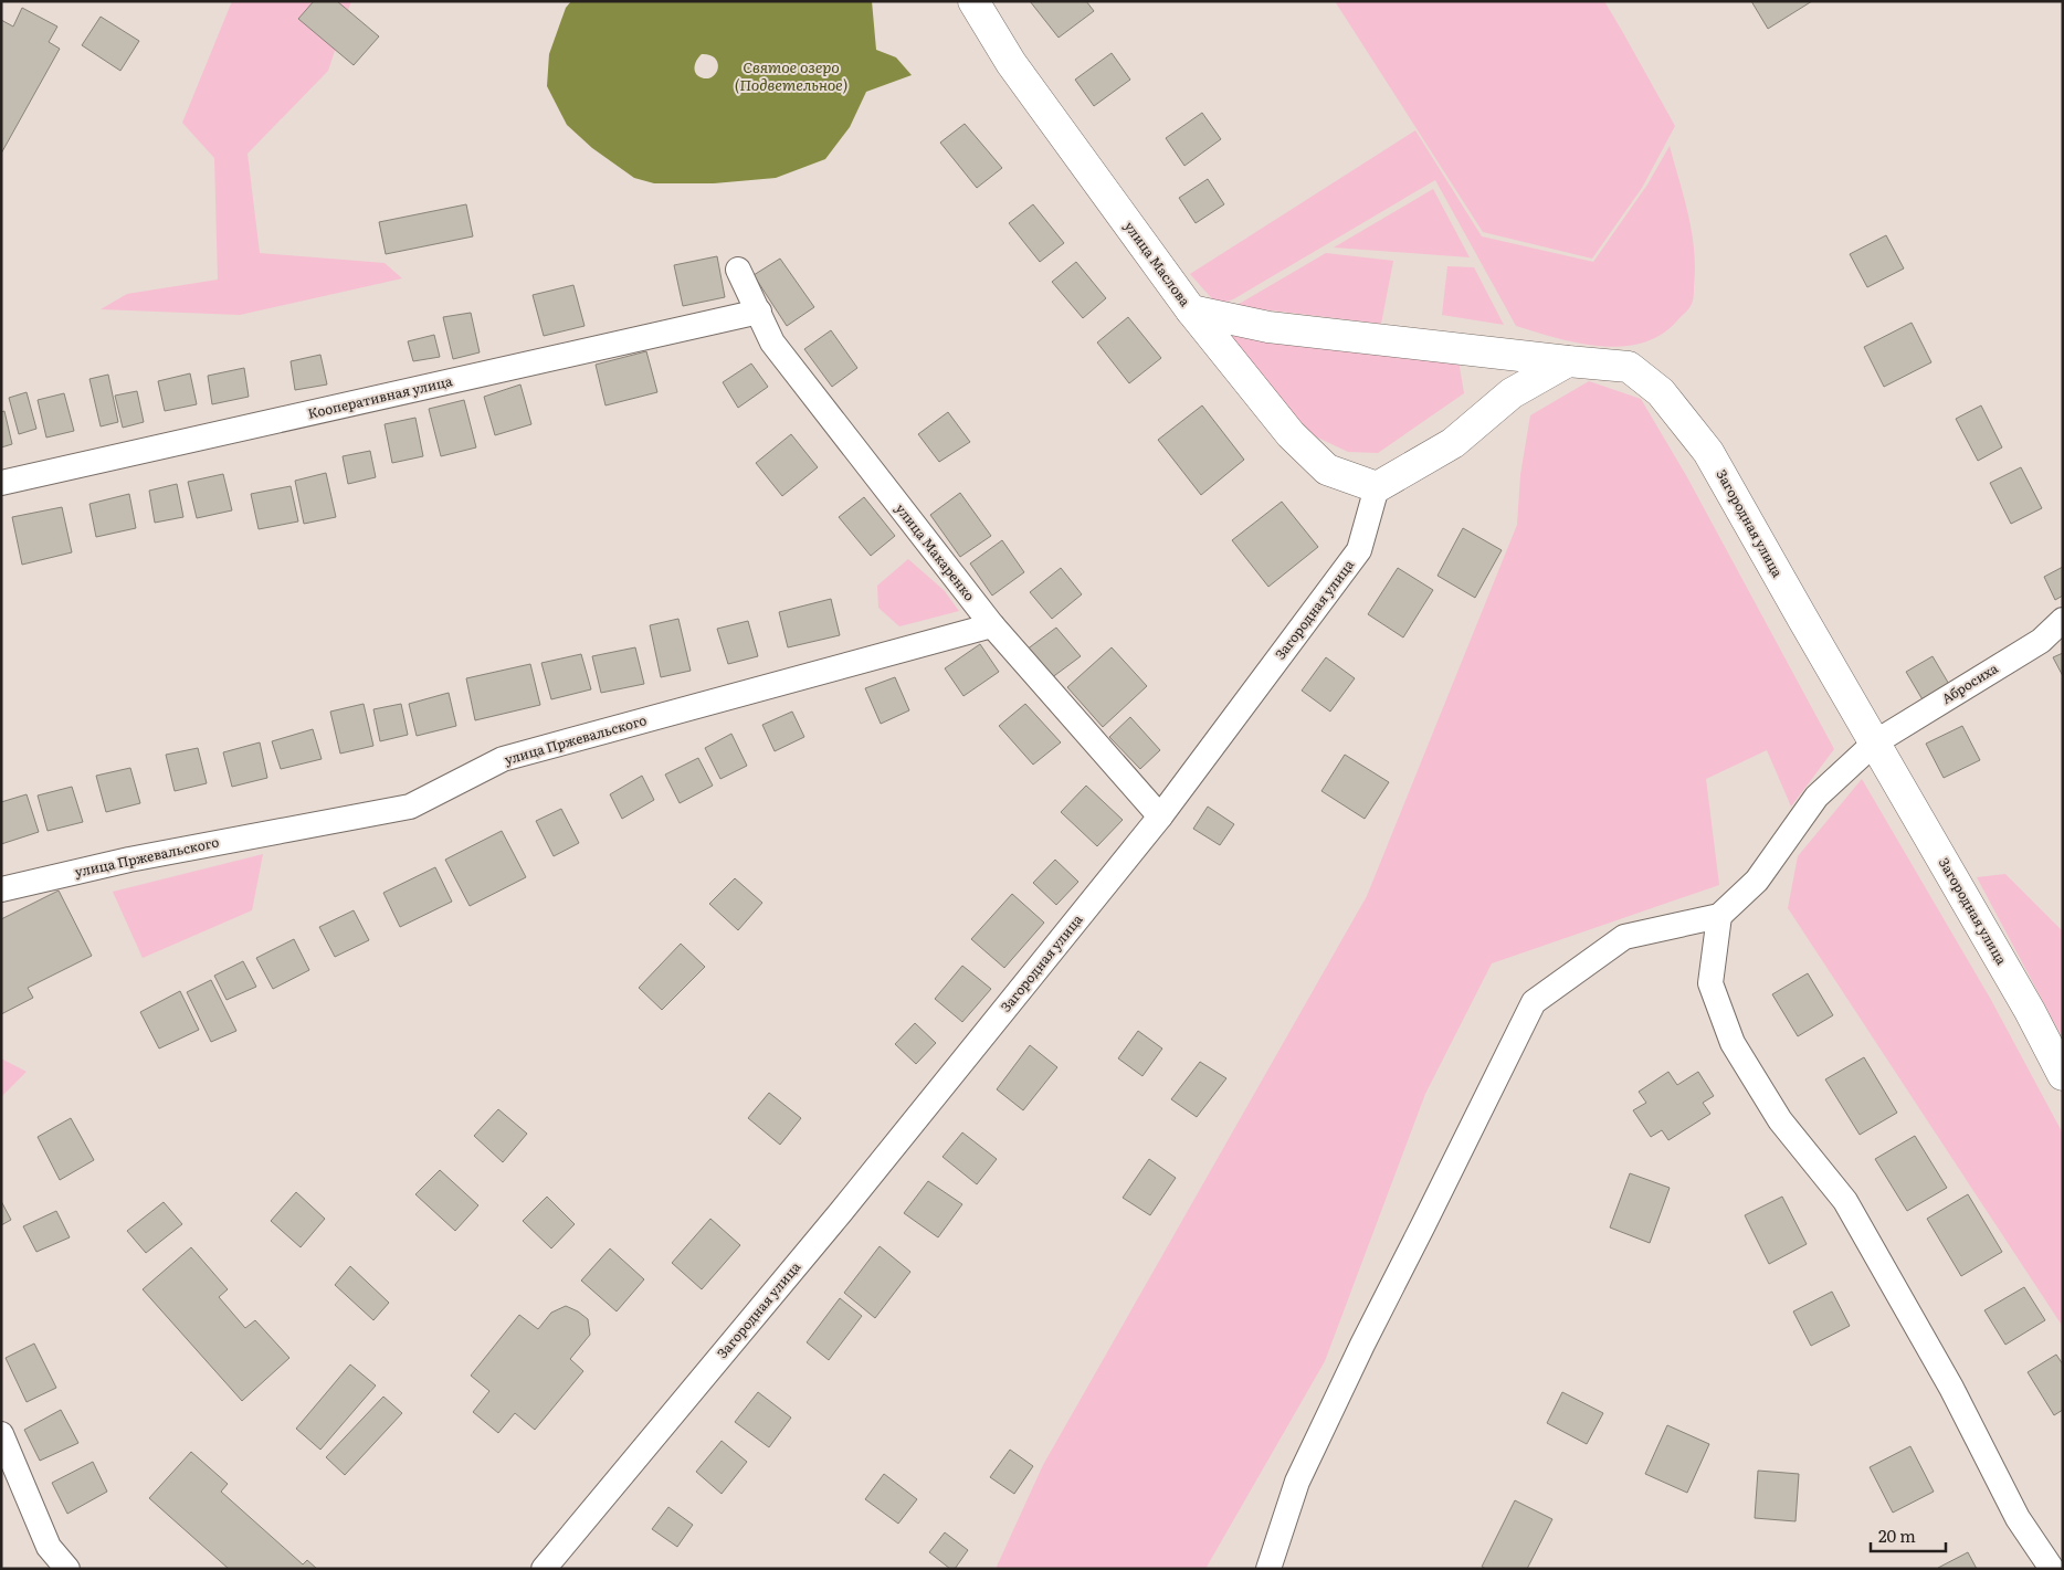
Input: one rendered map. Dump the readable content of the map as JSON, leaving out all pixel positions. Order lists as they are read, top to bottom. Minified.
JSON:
{"streets":{"street":["улица Маслова","Кооперативная улица","Загородная улица","улица Макаренко","Абросиха","улица Пржевальского"]},"crossings":[["улица Маслова","Загородная улица"],["Кооперативная улица","улица Макаренко"],["Загородная улица","улица Макаренко"],["Загородная улица","Абросиха"],["улица Макаренко","улица Пржевальского"]],"water":["Святое озеро (Подветельное)"],"scale_bar":"20 m"}
